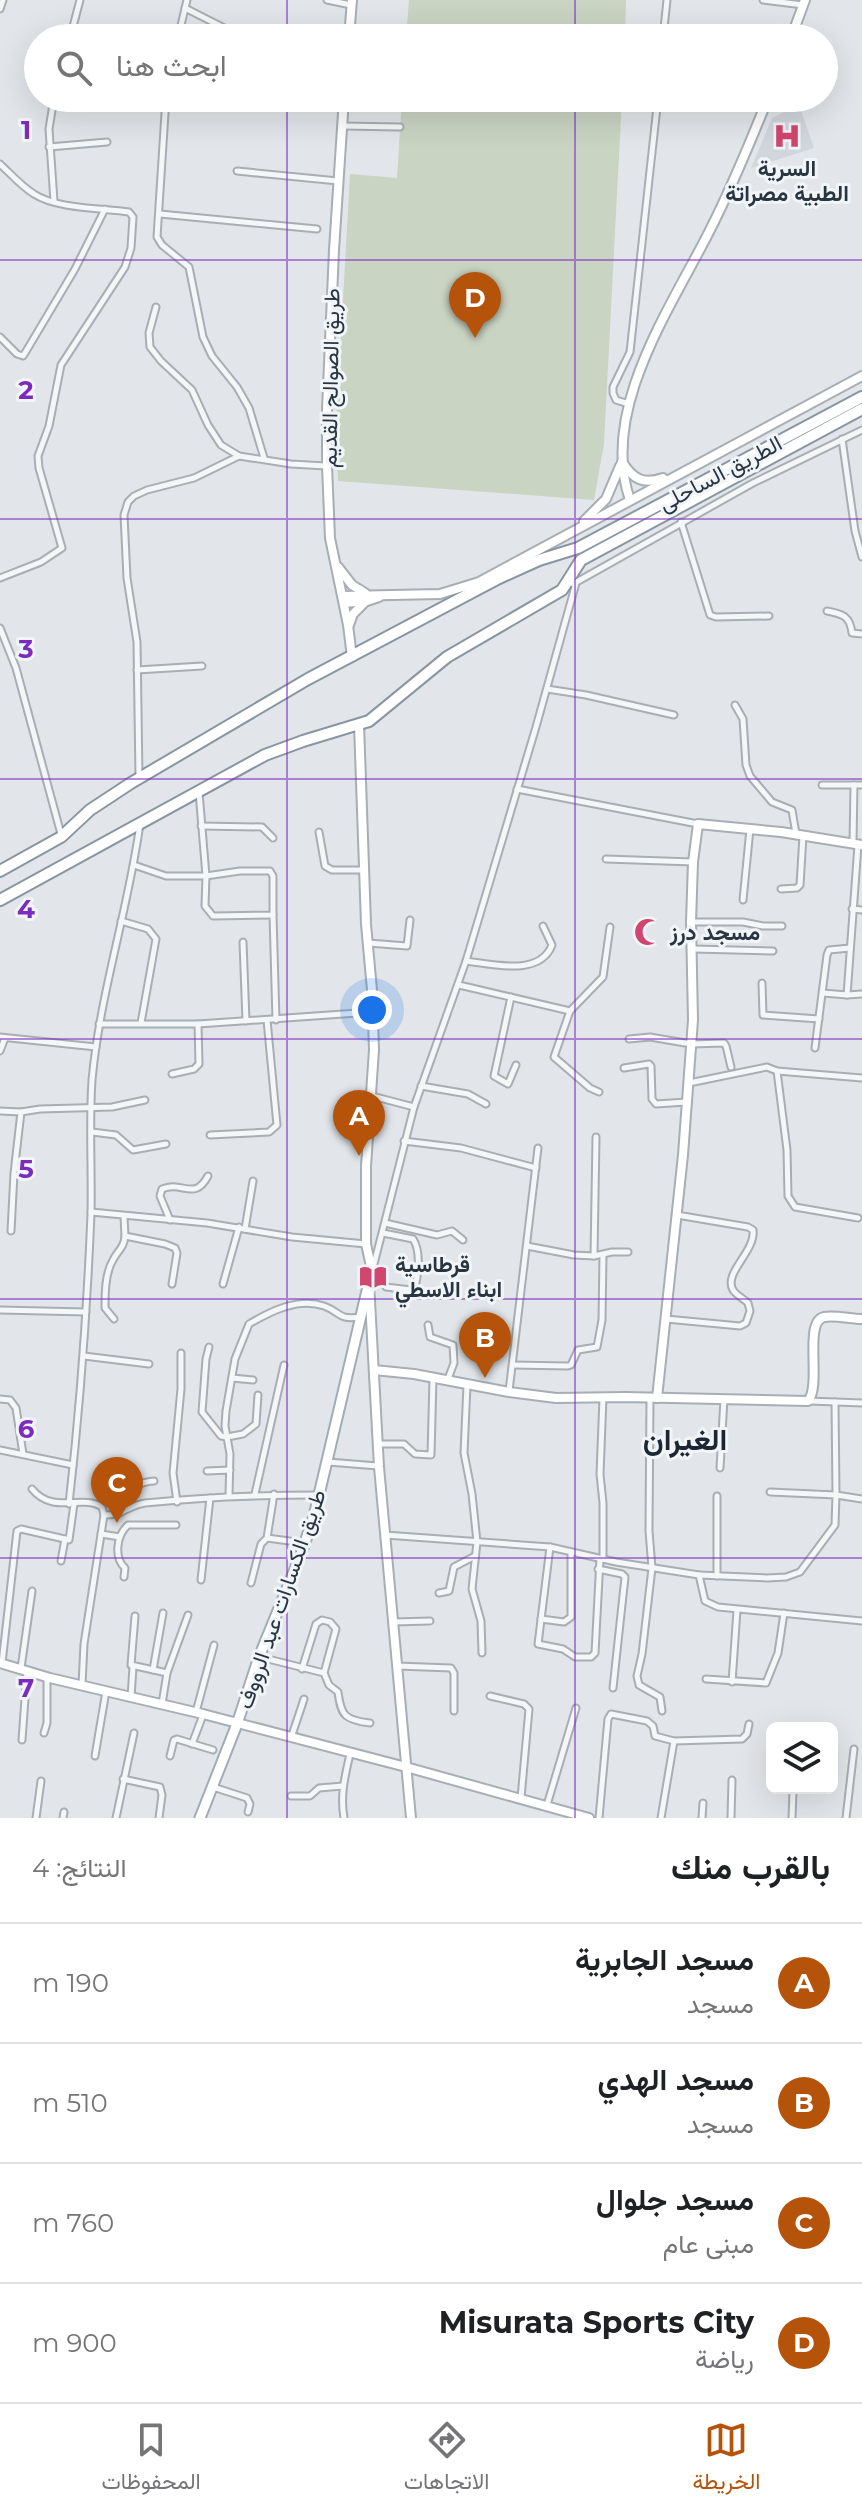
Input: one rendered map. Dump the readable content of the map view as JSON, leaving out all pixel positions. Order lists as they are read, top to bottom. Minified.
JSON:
{"streets":{"highway":["الطريق الساحلى"],"main road":["طريق الكسارات عبد الرووف"],"street":["طريق الصوالح القديم"]},"crossings":[["طريق الصوالح القديم","الطريق الساحلى"]],"districts":["الغيران"],"places":{"hospital":["السرية الطبية مصراتة"],"mosque":["مسجد درز"],"library":["قرطاسية ابناء الاسطي"]},"page":{"search":"ابحث هنا","pins":["D","A","B","C"],"heading":["بالقرب منك","النتائج: 4"],"list":[{"mark":"A","name":"مسجد الجابرية","note":"مسجد","value":"190 m"},{"mark":"B","name":"مسجد الهدي","note":"مسجد","value":"510 m"},{"mark":"C","name":"مسجد جلوال","note":"مبنى عام","value":"760 m"},{"mark":"D","name":"Misurata Sports City","note":"رياضة","value":"900 m"}],"nav":["الخريطة","الاتجاهات","المحفوظات"]},"grid":{"rows":["1","2","3","4","5","6","7"]}}
